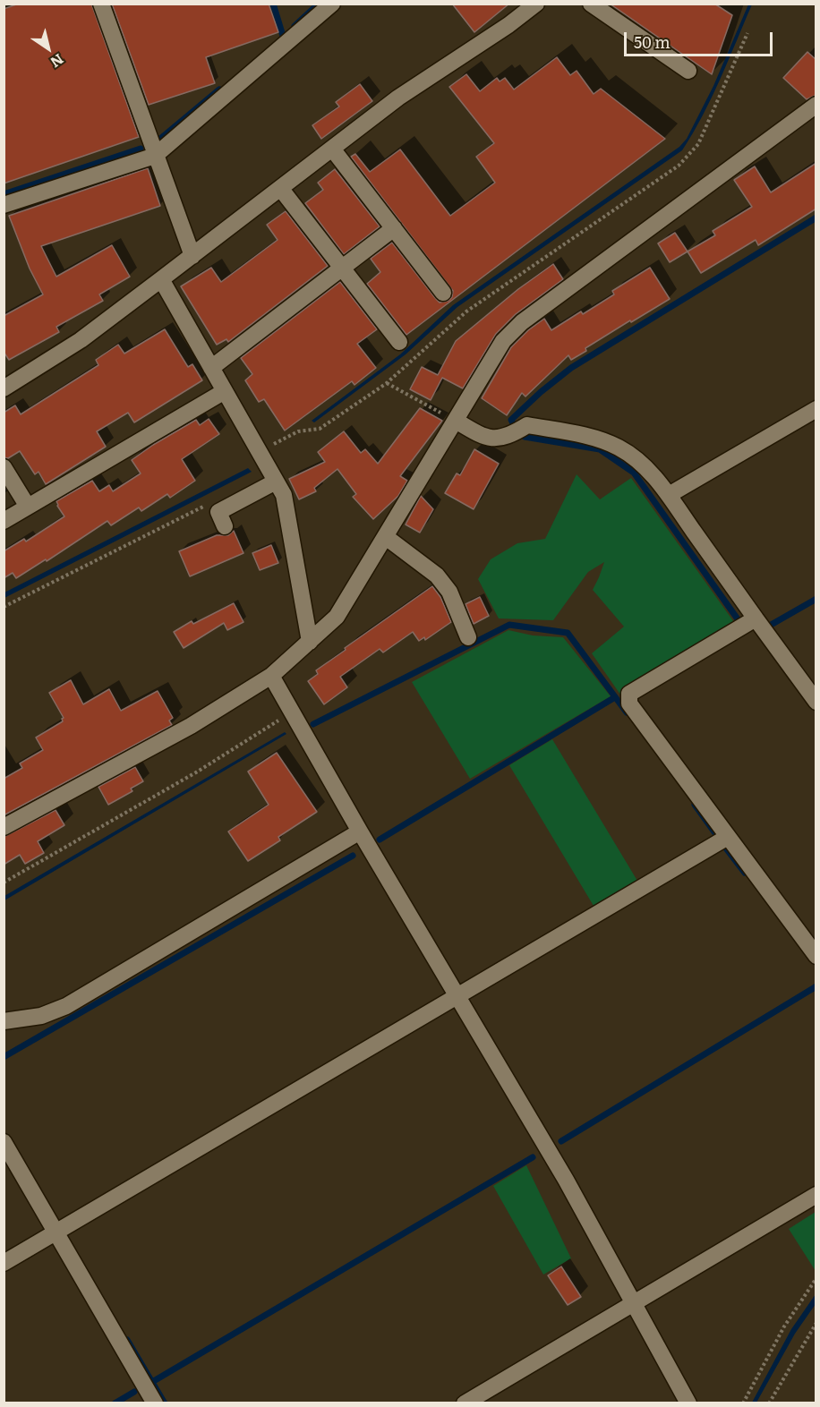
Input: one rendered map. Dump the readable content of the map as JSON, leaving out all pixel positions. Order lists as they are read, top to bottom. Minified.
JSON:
{"scale_bar":"50 m","north":"bottom right"}
